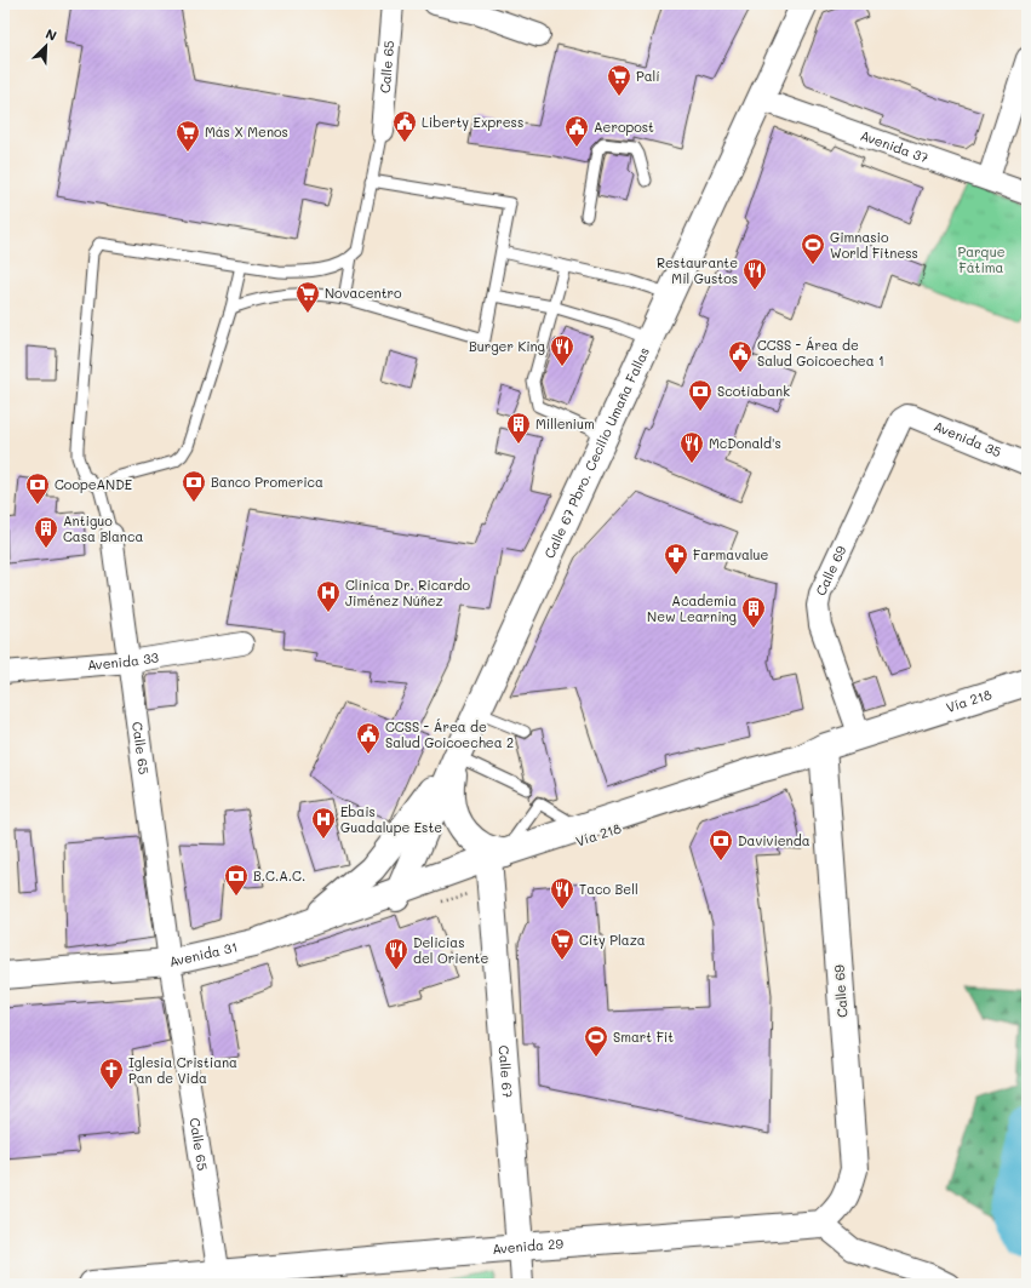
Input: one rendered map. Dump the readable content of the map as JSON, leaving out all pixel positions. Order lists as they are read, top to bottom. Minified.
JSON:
{"streets":{"main road":["Calle 67 Pbro. Cecilio Umaña Fallas","Calle 69","Vía 218","Avenida 31","Calle 67","Avenida 29"],"street":["Calle 65","Avenida 37","Avenida 35","Avenida 33"]},"crossings":[["Calle 65","Avenida 33"],["Calle 65","Avenida 31"],["Calle 65","Avenida 29"],["Avenida 37","Calle 67 Pbro. Cecilio Umaña Fallas"],["Avenida 35","Calle 69"],["Calle 67 Pbro. Cecilio Umaña Fallas","Vía 218"],["Calle 67 Pbro. Cecilio Umaña Fallas","Avenida 31"],["Calle 69","Vía 218"],["Calle 69","Avenida 29"],["Vía 218","Avenida 31"],["Vía 218","Calle 67"],["Calle 67","Avenida 29"]],"parks":["Parque Fátima"],"places":{"supermarket":["Palí","Más X Menos","Novacentro","City Plaza"],"public building":["Liberty Express","Aeropost","CCSS - Área de Salud Goicoechea 1","CCSS - Área de Salud Goicoechea 2"],"sports":["Gimnasio World Fitness","Smart Fit"],"restaurant":["Restaurante Mil Gustos","Burger King","McDonald's","Taco Bell","Delicias del Oriente"],"bank":["Scotiabank","Banco Promerica","CoopeANDE","Davivienda","B.C.A.C."],"building":["Millenium","Antiguo Casa Blanca","Academia New Learning"],"pharmacy":["Farmavalue"],"hospital":["Clínica Dr. Ricardo Jiménez Núñez","Ebais Guadalupe Este"],"church":["Iglesia Cristiana Pan de Vida"]},"north":"top right"}
